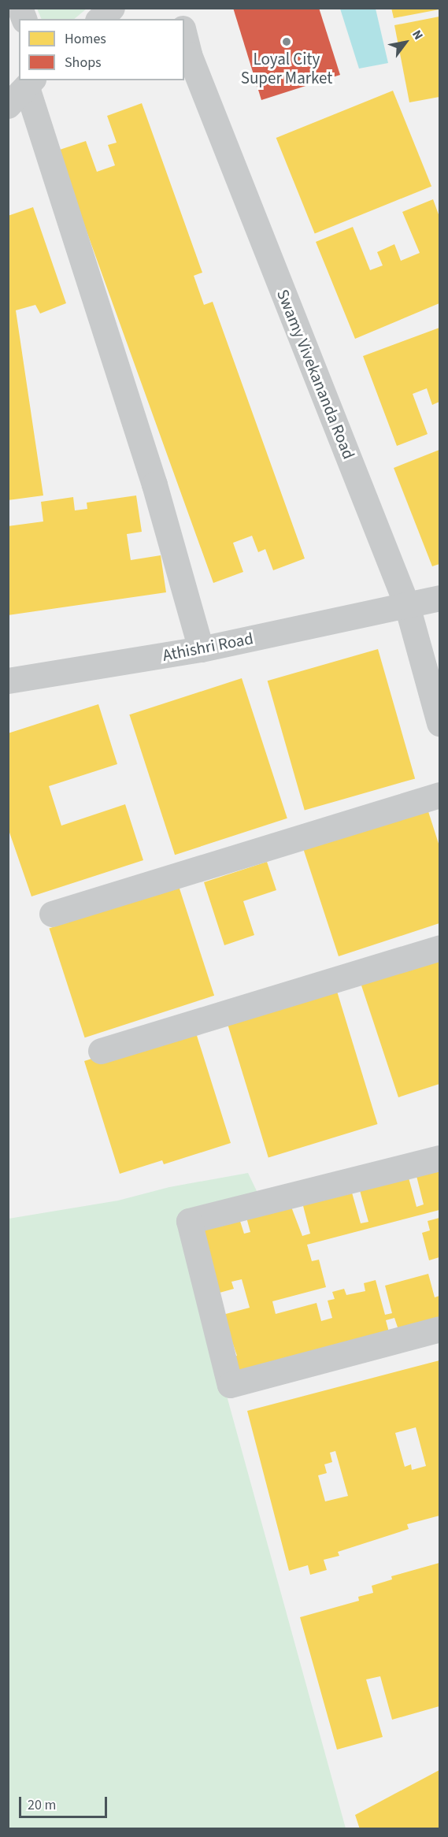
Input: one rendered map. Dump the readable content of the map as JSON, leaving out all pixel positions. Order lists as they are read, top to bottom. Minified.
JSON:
{"streets":{"street":["Swamy Vivekananda Road","Athishri Road"]},"crossings":[["Swamy Vivekananda Road","Athishri Road"]],"places":["Loyal City Super Market"],"legend":["Homes","Shops"],"scale_bar":"20 m","north":"top right"}
